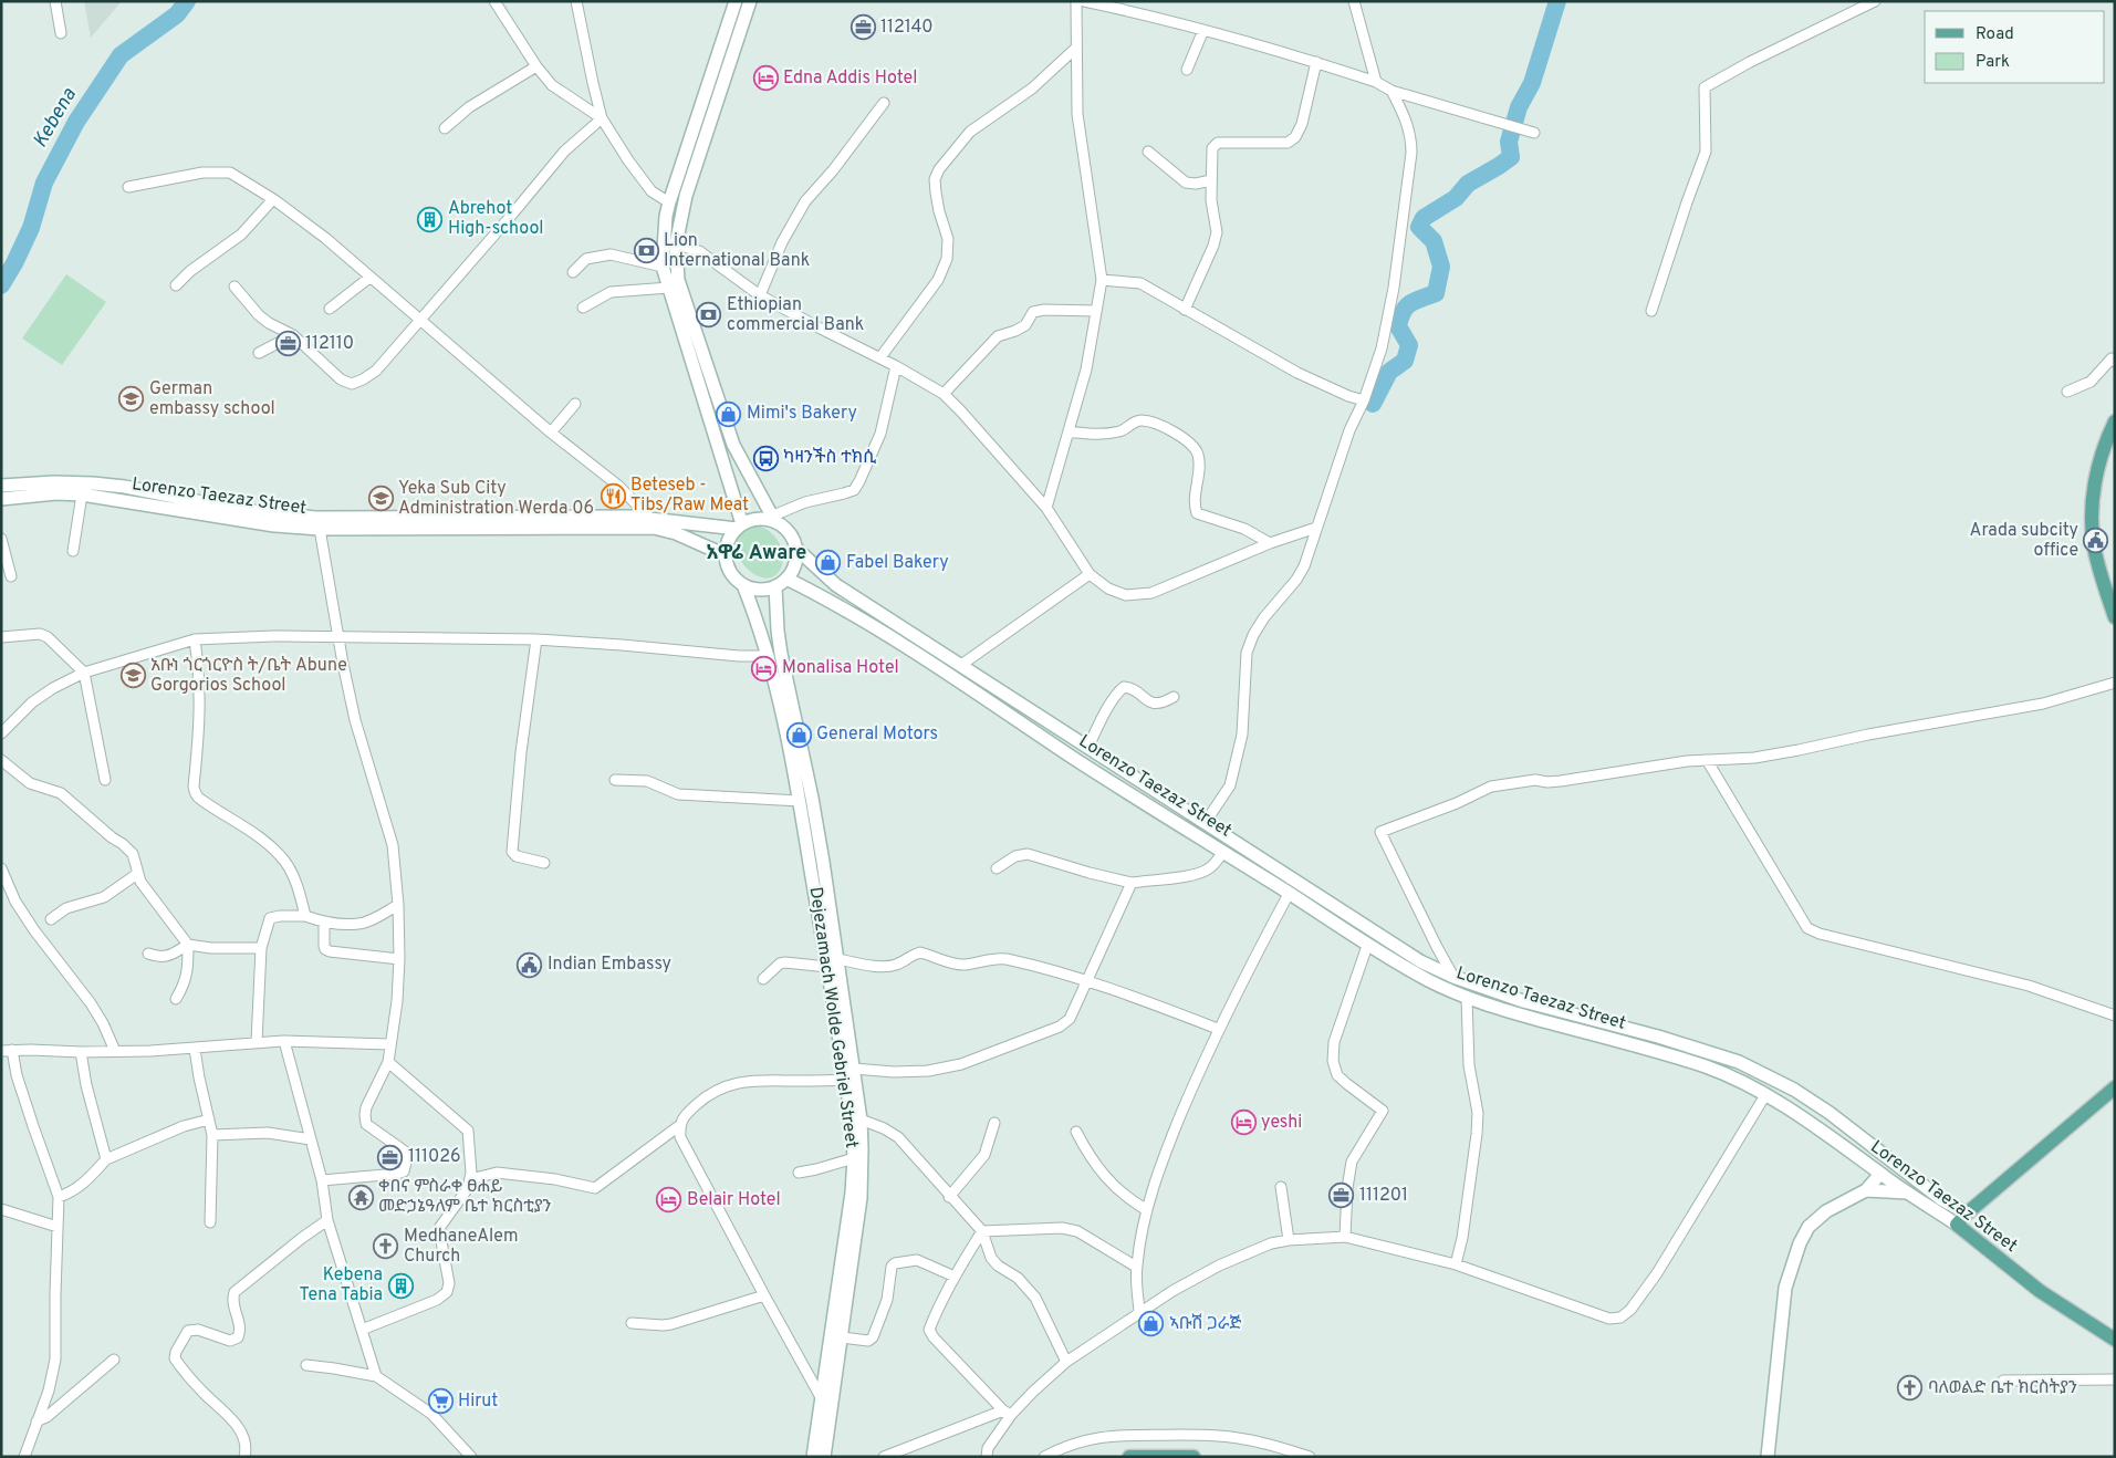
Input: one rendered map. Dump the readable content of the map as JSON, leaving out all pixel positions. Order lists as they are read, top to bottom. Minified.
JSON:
{"streets":{"main road":["Lorenzo Taezaz Street","Dejezamach Wolde Gebriel Street"]},"crossings":[["Lorenzo Taezaz Street","Dejezamach Wolde Gebriel Street"]],"districts":["አዋሬ Aware"],"water":["Kebena"],"places":{"office":["112140","112110","111026","111201"],"hotel":["Edna Addis Hotel","Monalisa Hotel","yeshi","Belair Hotel"],"building":["Abrehot High-school","Kebena Tena Tabia"],"bank":["Lion International Bank","Ethiopian commercial Bank"],"school or university":["German embassy school","Yeka Sub City Administration Werda 06","አቡነ ጎርጎርዮስ ት/ቤት Abune Gorgorios School"],"shop":["Mimi's Bakery","Fabel Bakery","General Motors","ኣቡሽ ጋራጅ"],"bus stop":["ካዛንችስ ተክሲ"],"restaurant":["Beteseb - Tibs/Raw Meat"],"public building":["Arada subcity office","Indian Embassy"],"temple":["ቀበና ምስራቀ ፀሐይ መድኃኔዓለም ቤተ ክርስቲያን"],"church":["MedhaneAlem Church","ባለወልድ ቤተ ክርስትያን"],"supermarket":["Hirut"]},"legend":["Road","Park"]}
